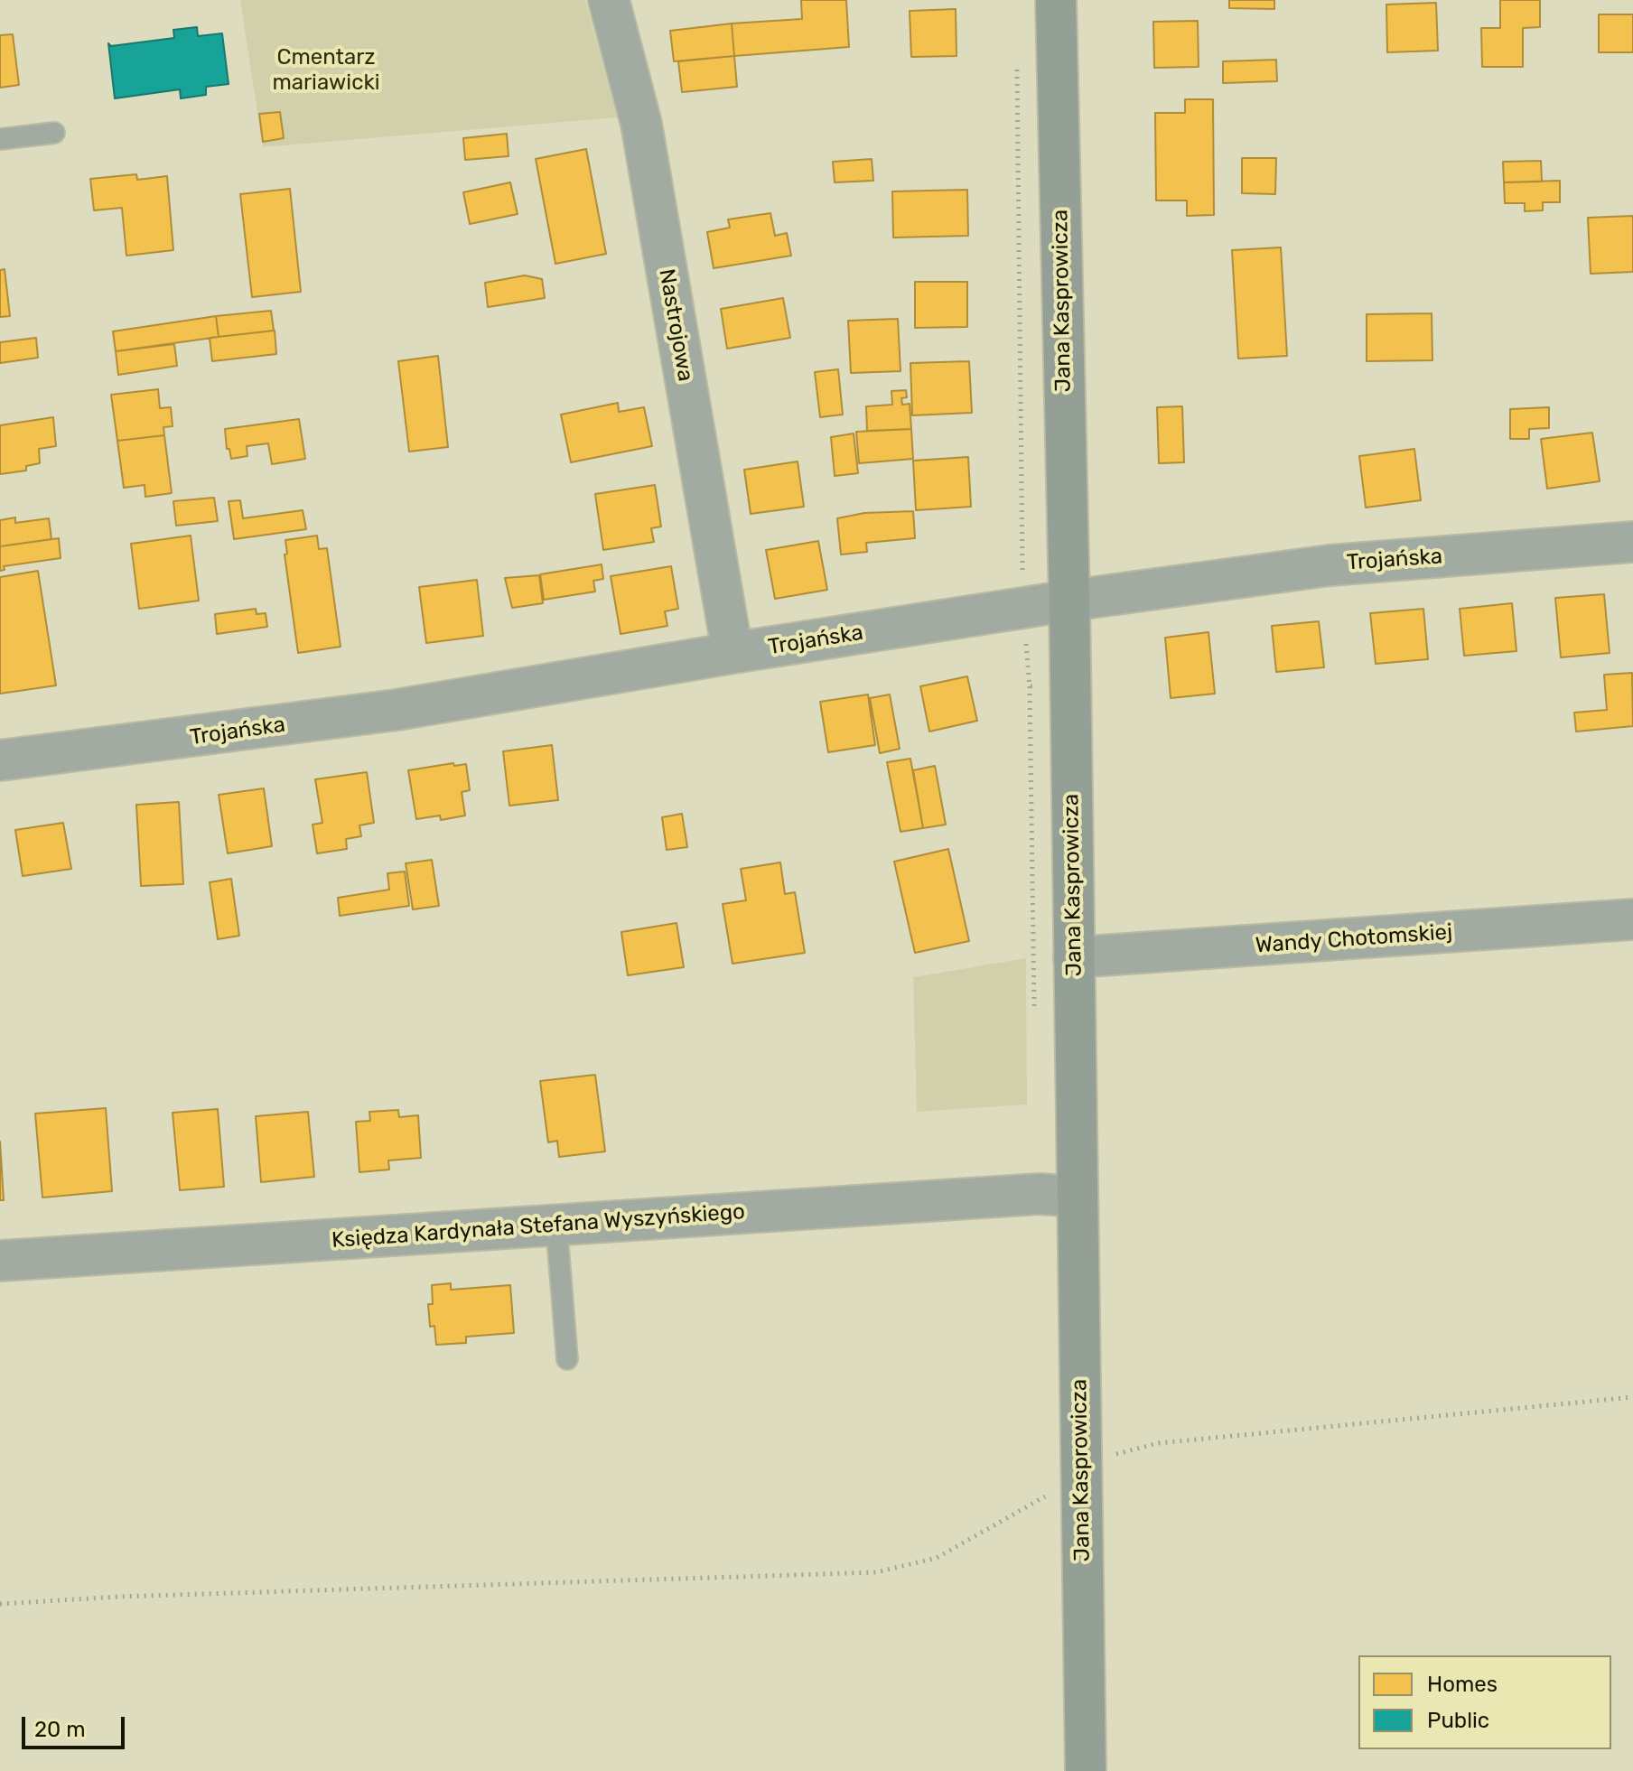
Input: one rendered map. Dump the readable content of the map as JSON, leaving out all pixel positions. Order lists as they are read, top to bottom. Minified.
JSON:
{"streets":{"street":["Jana Kasprowicza","Nastrojowa","Trojańska","Wandy Chotomskiej","Księdza Kardynała Stefana Wyszyńskiego"]},"crossings":[["Jana Kasprowicza","Trojańska"],["Jana Kasprowicza","Wandy Chotomskiej"],["Jana Kasprowicza","Księdza Kardynała Stefana Wyszyńskiego"],["Nastrojowa","Trojańska"]],"parks":["Cmentarz mariawicki"],"legend":["Homes","Public"],"scale_bar":"20 m"}
